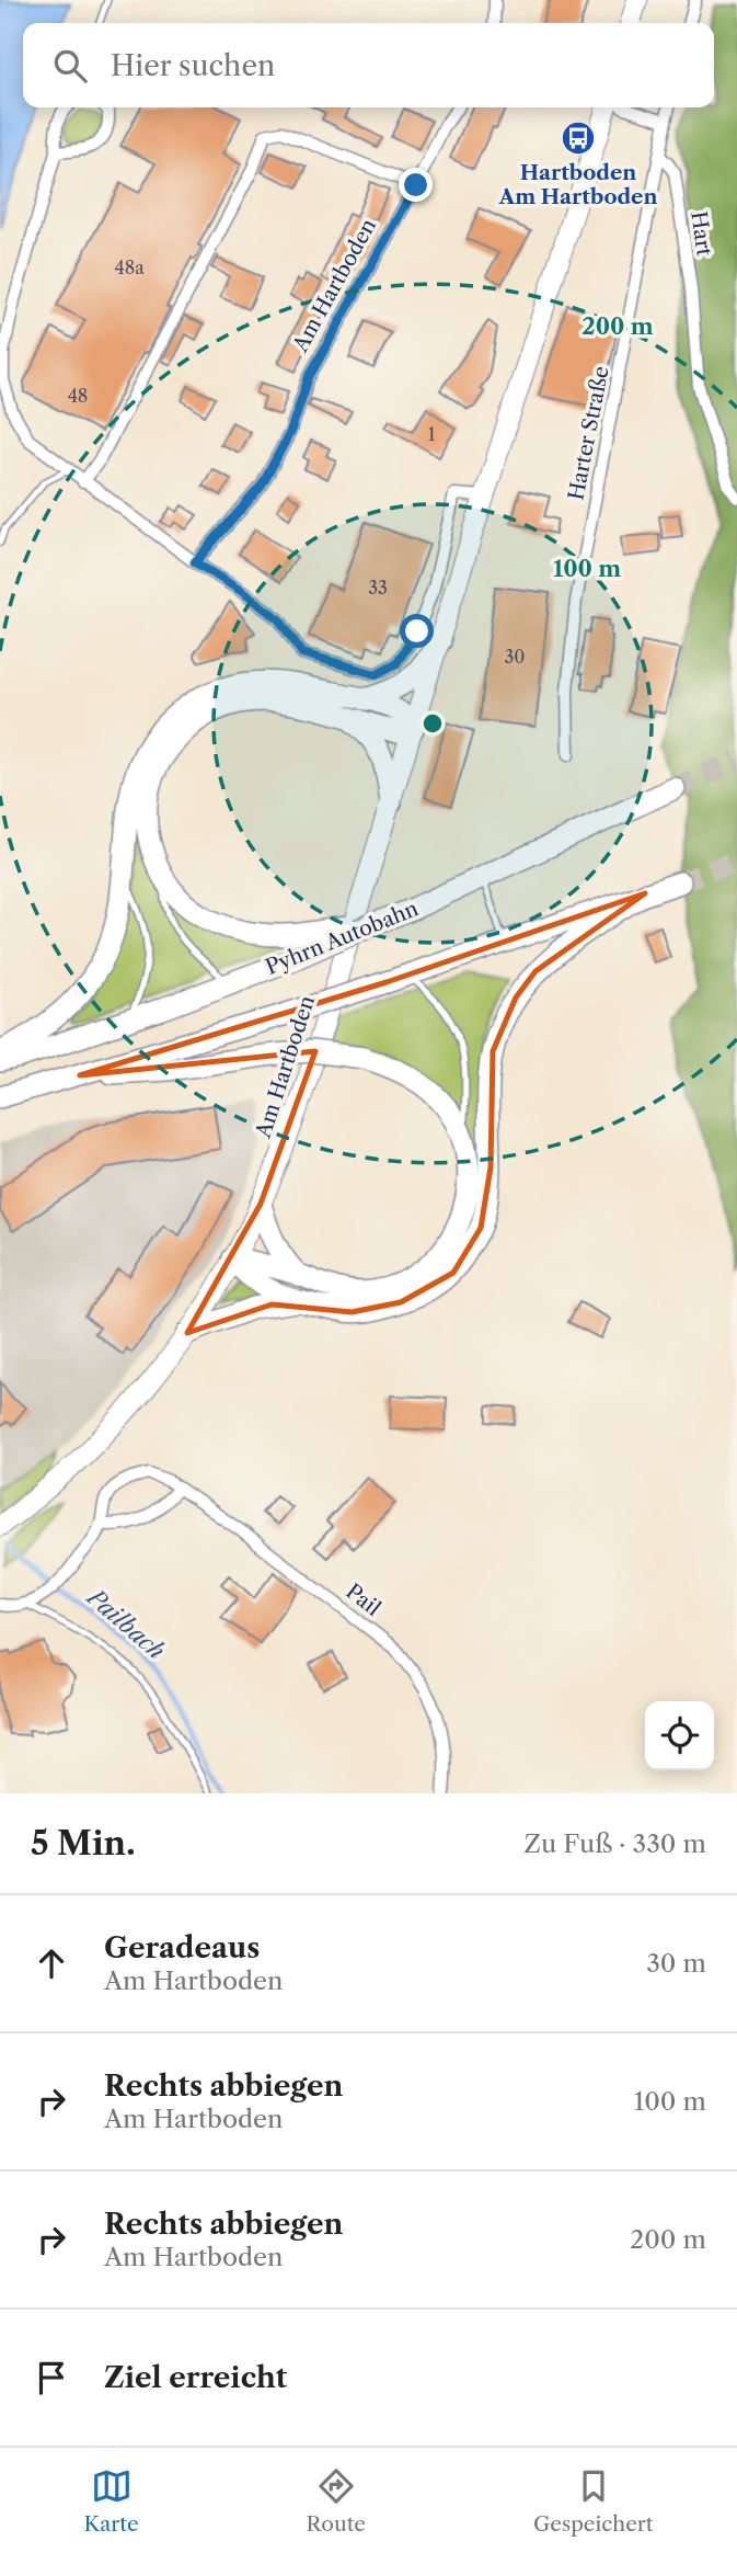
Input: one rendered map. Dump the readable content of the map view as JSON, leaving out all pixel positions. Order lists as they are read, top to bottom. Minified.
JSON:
{"streets":{"highway":["Pyhrn Autobahn"],"main road":["Am Hartboden"],"street":["Hart","Harter Straße","Pail"]},"crossings":[["Hart","Harter Straße"]],"water":["Pailbach"],"places":{"bus stop":["Hartboden Am Hartboden"]},"house_numbers":["48a","48","1","33","30"],"page":{"search":"Hier suchen","heading":["5 Min.","Zu Fuß · 330 m"],"list":[["Geradeaus","Am Hartboden","30 m"],["Rechts abbiegen","Am Hartboden","100 m"],["Rechts abbiegen","Am Hartboden","200 m"],"Ziel erreicht"],"nav":["Karte","Route","Gespeichert"]},"rings":["200 m","100 m"]}
